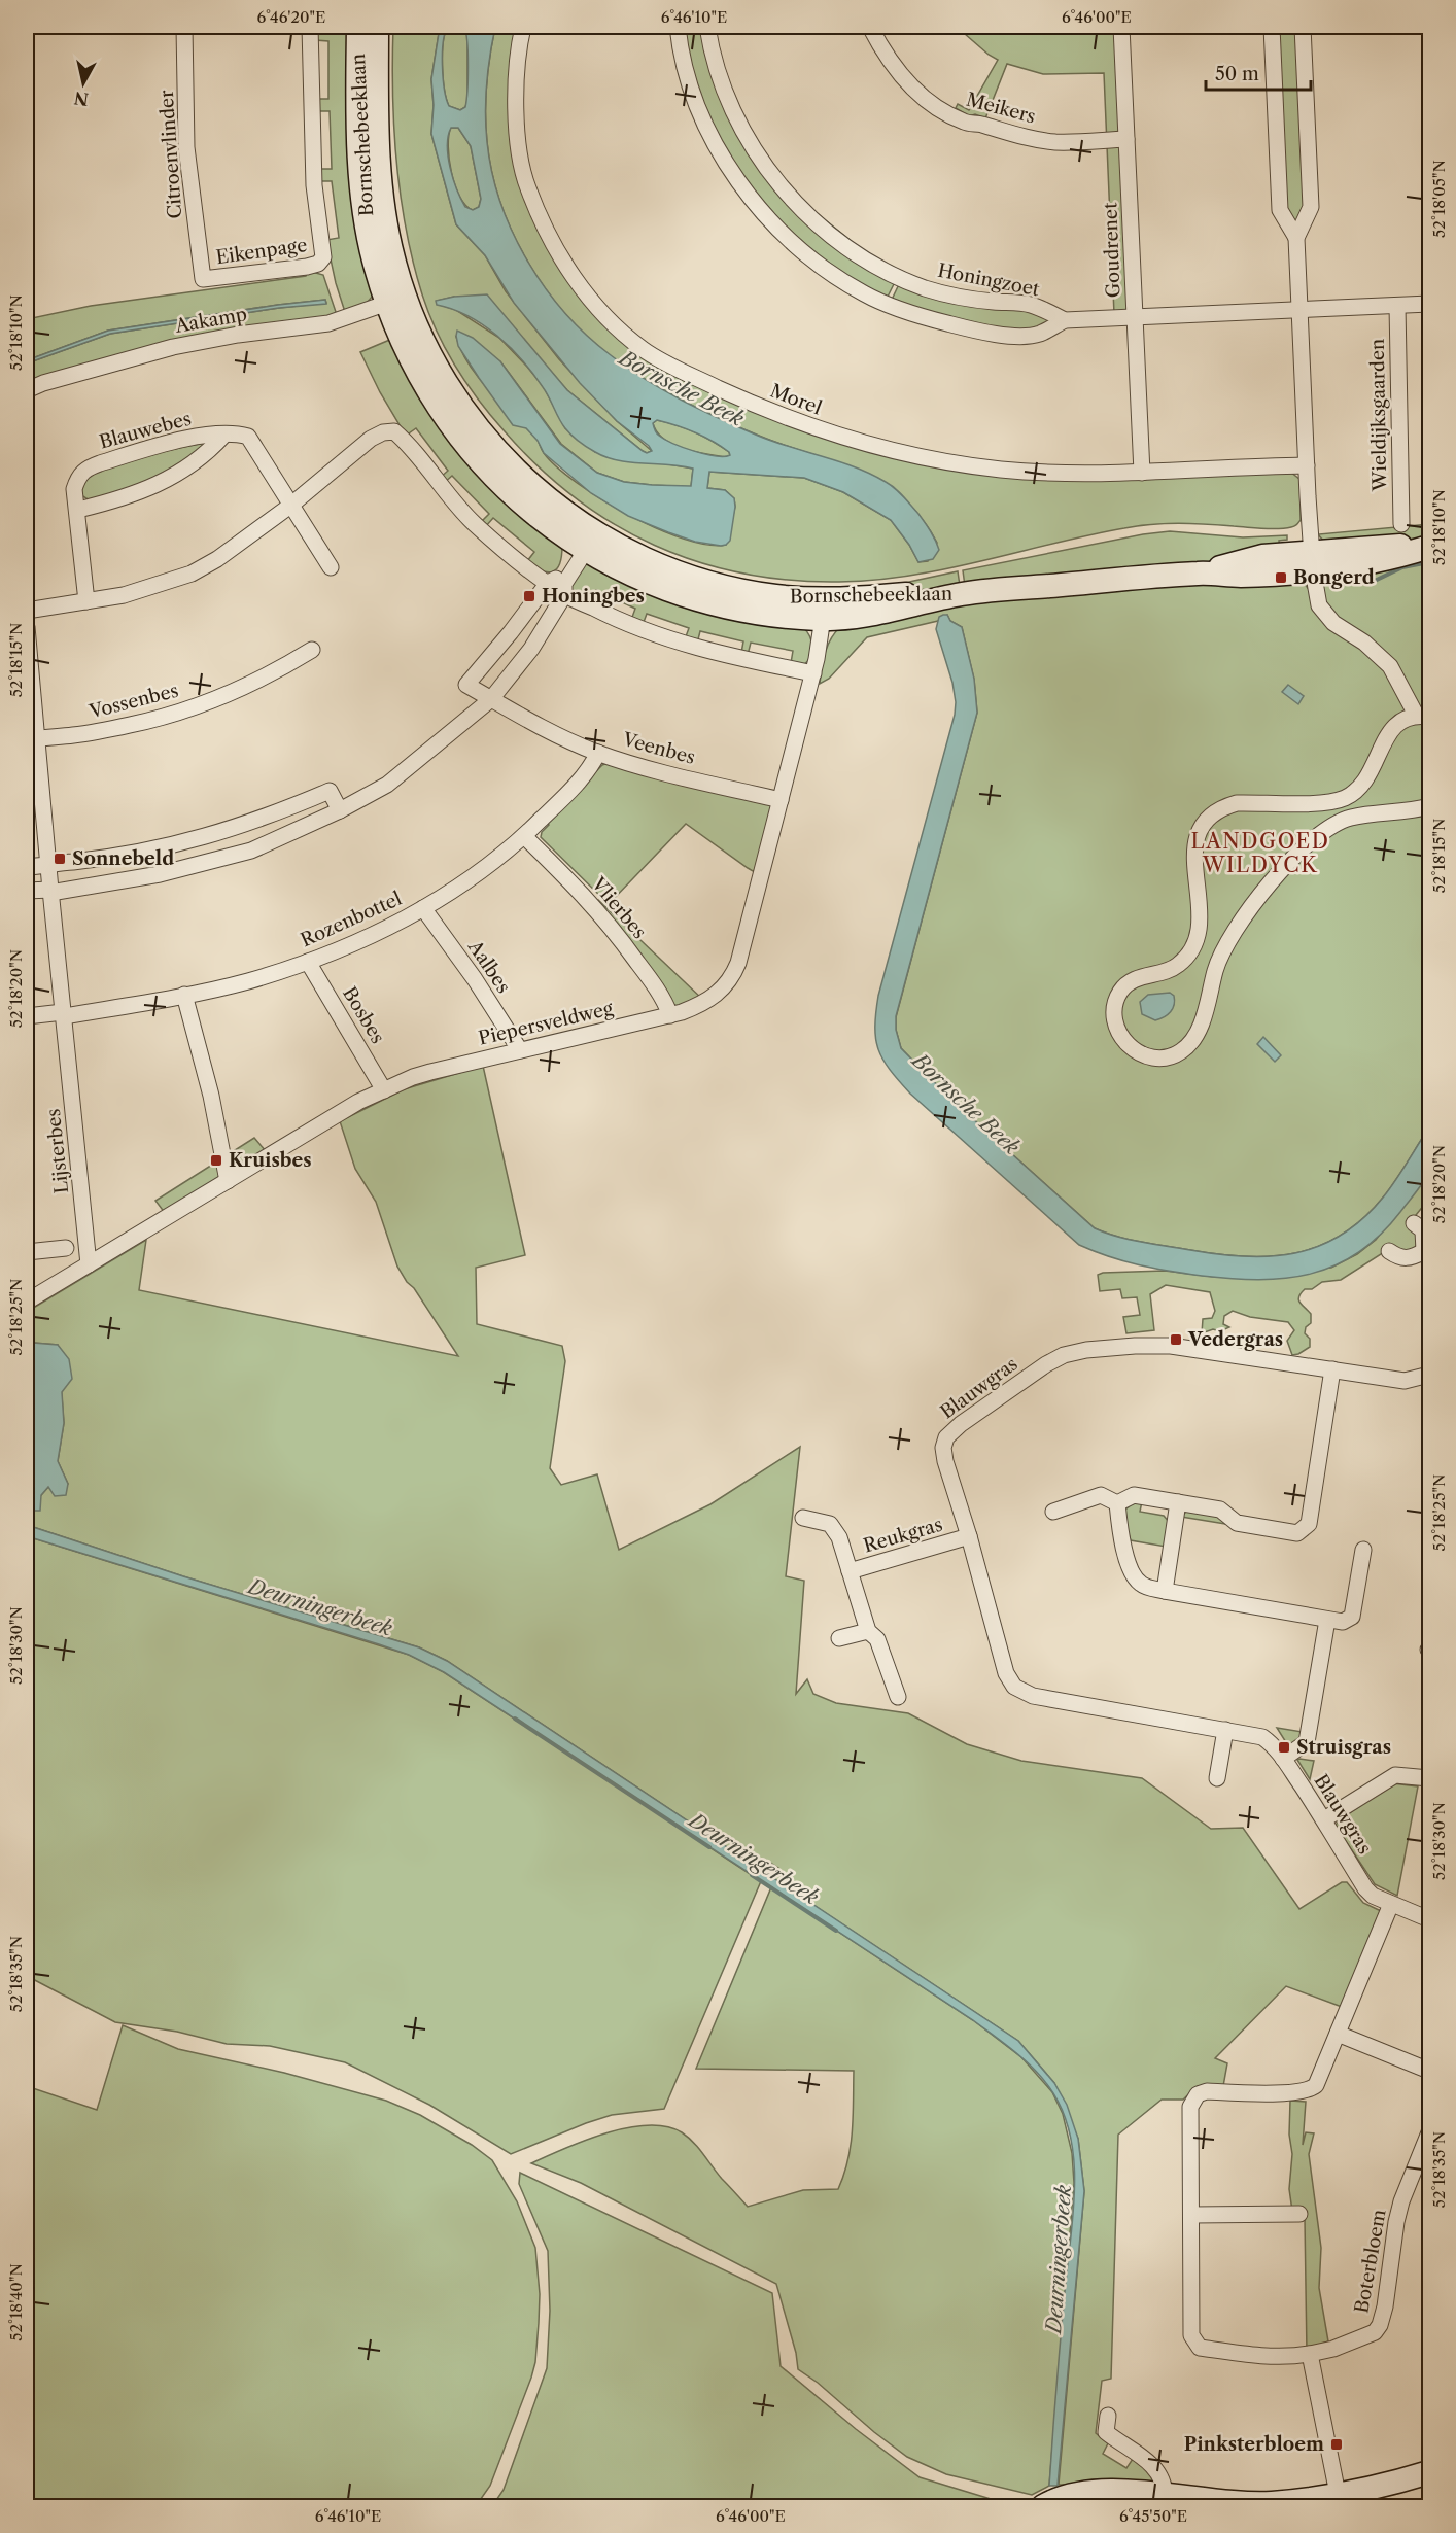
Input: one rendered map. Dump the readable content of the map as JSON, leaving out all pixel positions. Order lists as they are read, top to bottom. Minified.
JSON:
{"streets":{"street":["Meikers","Bornschebeeklaan","Citroenvlinder","Goudrenet","Eikenpage","Honingzoet","Aakamp","Morel","Wieldijksgaarden","Blauwebes","Vossenbes","Veenbes","Vlierbes","Rozenbottel","Aalbes","Bosbes","Piepersveldweg","Lijsterbes","Blauwgras","Reukgras","Boterbloem"]},"crossings":[["Meikers","Goudrenet"],["Bornschebeeklaan","Aakamp"],["Bornschebeeklaan","Piepersveldweg"],["Citroenvlinder","Eikenpage"],["Goudrenet","Honingzoet"],["Goudrenet","Morel"],["Honingzoet","Wieldijksgaarden"],["Vossenbes","Lijsterbes"],["Veenbes","Rozenbottel"],["Veenbes","Piepersveldweg"],["Vlierbes","Rozenbottel"],["Vlierbes","Piepersveldweg"],["Rozenbottel","Aalbes"],["Rozenbottel","Bosbes"],["Rozenbottel","Lijsterbes"],["Aalbes","Piepersveldweg"],["Bosbes","Piepersveldweg"],["Piepersveldweg","Lijsterbes"],["Blauwgras","Reukgras"]],"districts":["LANDGOED WILDYCK"],"water":["Bornsche Beek","Deurningerbeek"],"places":{"transit":["Bongerd","Honingbes","Sonnebeld","Kruisbes","Vedergras","Struisgras","Pinksterbloem"]},"scale_bar":"50 m","north":"bottom","coordinates":["6°46'20\"E","6°46'10\"E","6°46'00\"E","52°18'05\"N","52°18'10\"N","52°18'15\"N","52°18'20\"N","52°18'25\"N","52°18'30\"N","52°18'35\"N","52°18'40\"N","6°45'50\"E"]}
